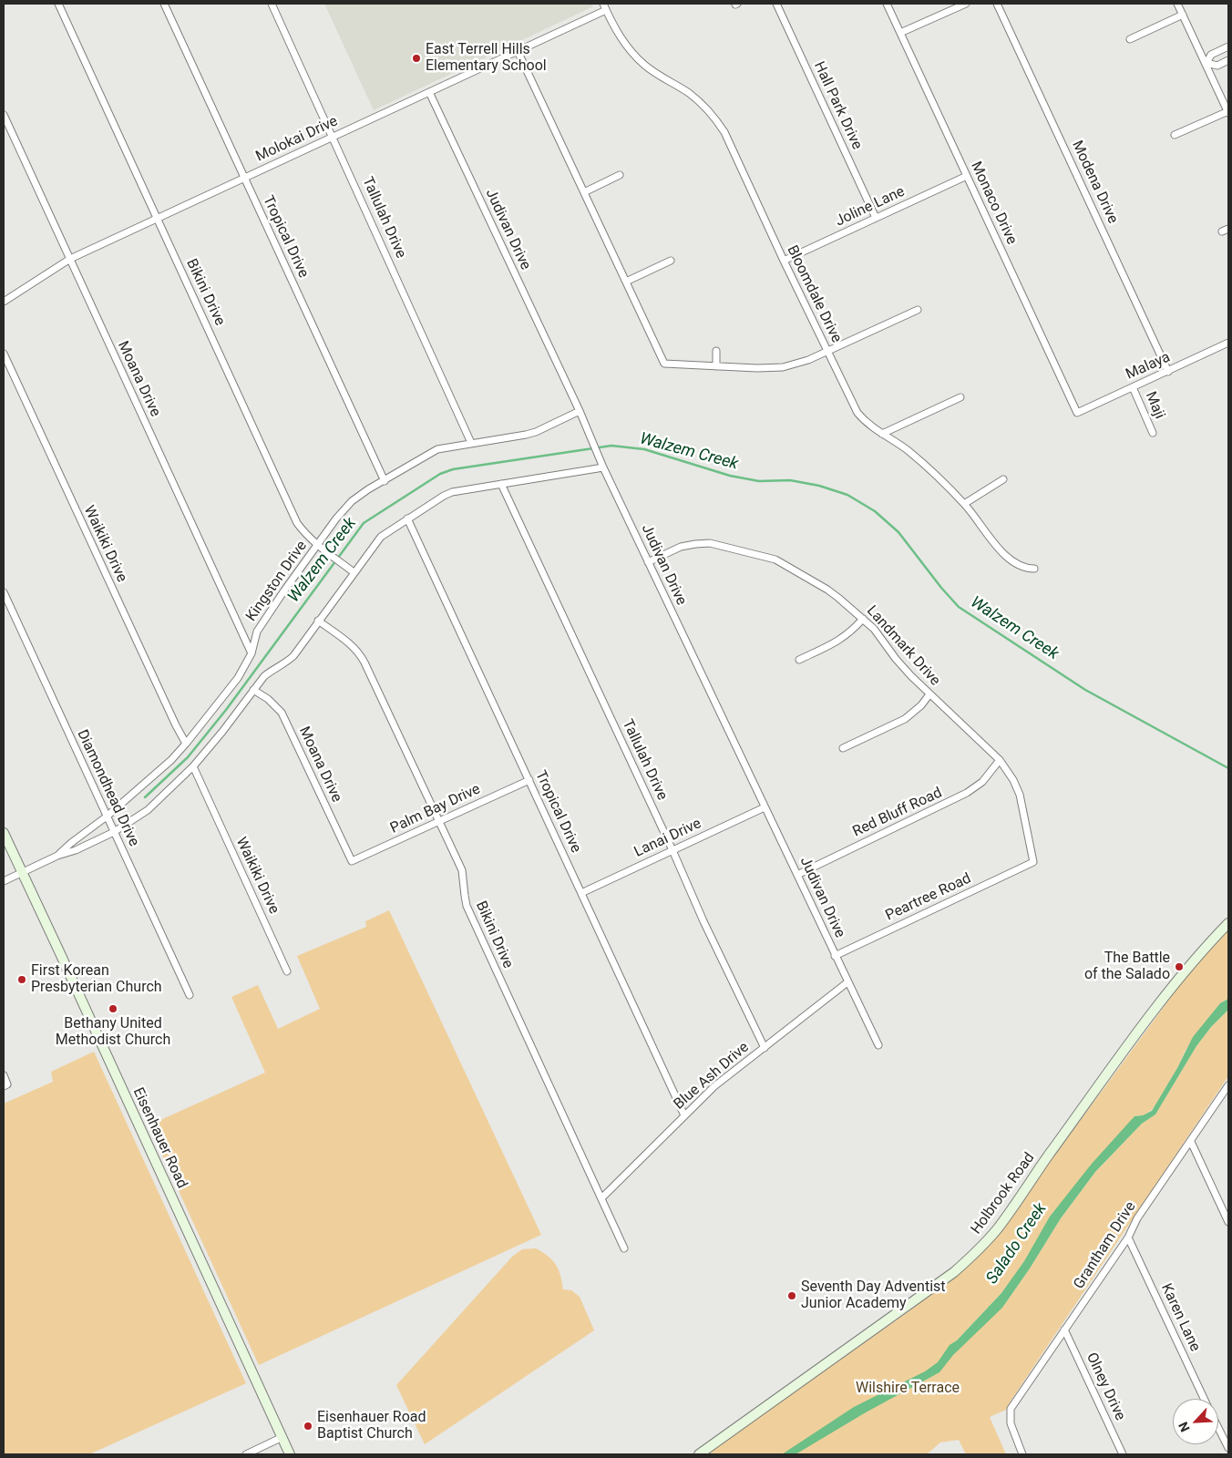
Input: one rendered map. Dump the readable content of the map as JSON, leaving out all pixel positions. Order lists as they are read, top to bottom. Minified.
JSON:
{"streets":{"street":["Hall Park Drive","Molokai Drive","Modena Drive","Monaco Drive","Joline Lane","Tallulah Drive","Judivan Drive","Tropical Drive","Bikini Drive","Bloomdale Drive","Malaya","Moana Drive","Maji","Waikiki Drive","Kingston Drive","Landmark Drive","Diamondhead Drive","Palm Bay Drive","Red Bluff Road","Lanai Drive","Peartree Road","Blue Ash Drive","Eisenhauer Road","Holbrook Road","Grantham Drive","Karen Lane","Olney Drive"]},"crossings":[["Hall Park Drive","Joline Lane"],["Molokai Drive","Tallulah Drive"],["Molokai Drive","Judivan Drive"],["Molokai Drive","Tropical Drive"],["Molokai Drive","Bikini Drive"],["Molokai Drive","Bloomdale Drive"],["Molokai Drive","Moana Drive"],["Modena Drive","Malaya"],["Monaco Drive","Joline Lane"],["Monaco Drive","Malaya"],["Joline Lane","Bloomdale Drive"],["Tallulah Drive","Kingston Drive"],["Tallulah Drive","Lanai Drive"],["Tallulah Drive","Blue Ash Drive"],["Judivan Drive","Kingston Drive"],["Judivan Drive","Landmark Drive"],["Judivan Drive","Red Bluff Road"],["Judivan Drive","Lanai Drive"],["Judivan Drive","Peartree Road"],["Judivan Drive","Blue Ash Drive"],["Tropical Drive","Kingston Drive"],["Tropical Drive","Palm Bay Drive"],["Tropical Drive","Lanai Drive"],["Tropical Drive","Blue Ash Drive"],["Bikini Drive","Kingston Drive"],["Bikini Drive","Palm Bay Drive"],["Bikini Drive","Blue Ash Drive"],["Malaya","Maji"],["Moana Drive","Kingston Drive"],["Moana Drive","Palm Bay Drive"],["Waikiki Drive","Kingston Drive"],["Kingston Drive","Diamondhead Drive"],["Kingston Drive","Eisenhauer Road"],["Landmark Drive","Red Bluff Road"],["Landmark Drive","Peartree Road"],["Grantham Drive","Karen Lane"],["Grantham Drive","Olney Drive"]],"water":["Walzem Creek","Salado Creek"],"parks":["Wilshire Terrace"],"places":["East Terrell Hills Elementary School","The Battle of the Salado","First Korean Presbyterian Church","Bethany United Methodist Church","Seventh Day Adventist Junior Academy","Eisenhauer Road Baptist Church"],"north":"bottom left"}
